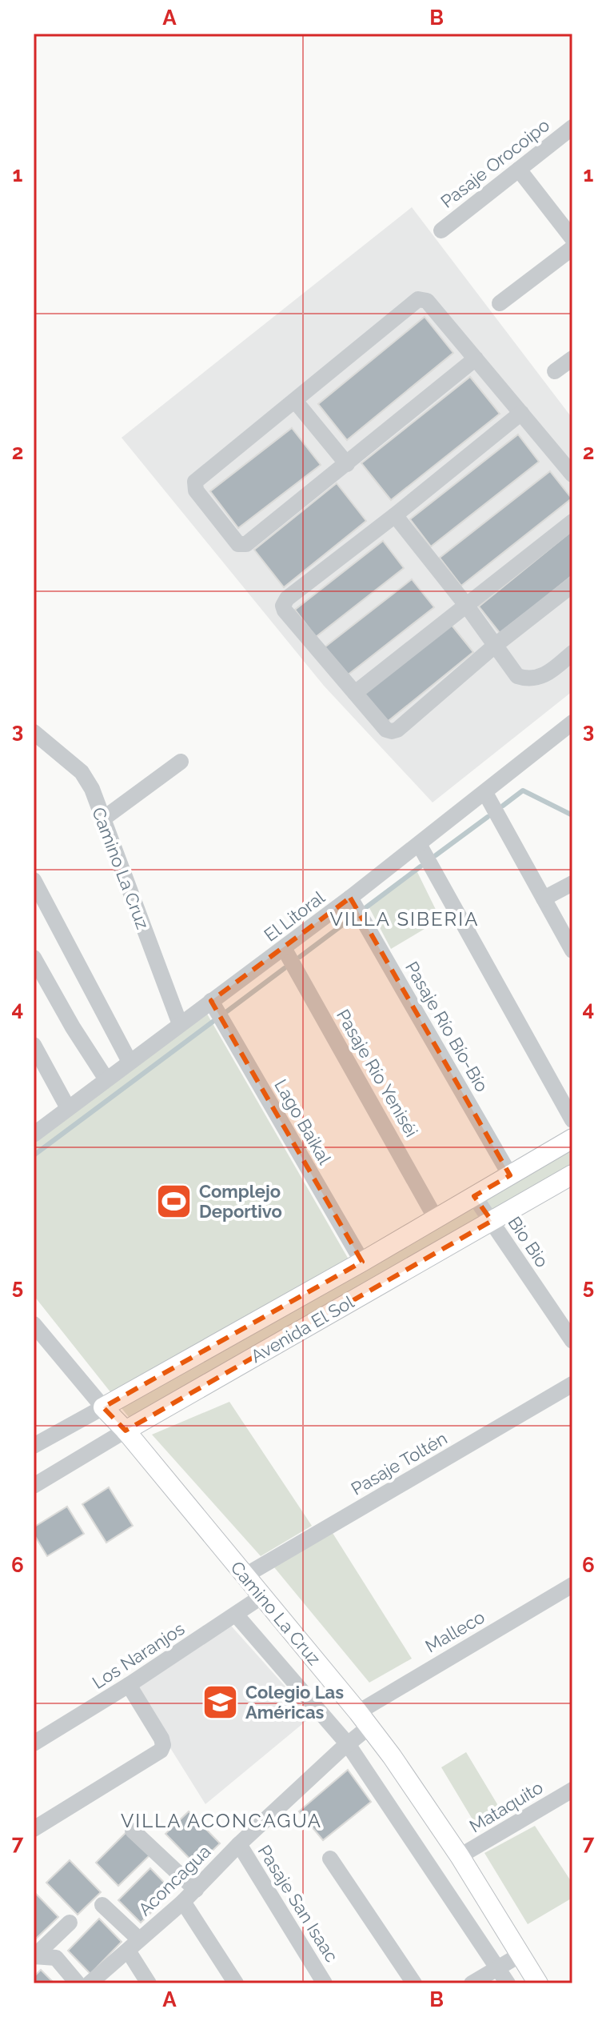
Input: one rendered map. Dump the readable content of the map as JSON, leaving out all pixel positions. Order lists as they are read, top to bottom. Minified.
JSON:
{"streets":{"main road":["Camino La Cruz","Avenida El Sol"],"street":["Pasaje Orocoipo","El Litoral","Pasaje Río Bío-Bío","Pasaje Río Yeniséi","Lago Baikal","Bio Bio","Pasaje Toltén","Malleco","Los Naranjos","Mataquito","Aconcagua","Pasaje San Isaac"]},"crossings":[["Camino La Cruz","El Litoral"],["Camino La Cruz","Avenida El Sol"],["Camino La Cruz","Pasaje Toltén"],["Camino La Cruz","Malleco"],["Camino La Cruz","Los Naranjos"],["Camino La Cruz","Mataquito"],["Camino La Cruz","Aconcagua"],["El Litoral","Pasaje Río Bío-Bío"],["El Litoral","Pasaje Río Yeniséi"],["El Litoral","Lago Baikal"],["Pasaje Río Bío-Bío","Avenida El Sol"],["Pasaje Río Yeniséi","Avenida El Sol"],["Lago Baikal","Avenida El Sol"],["Bio Bio","Avenida El Sol"],["Malleco","Aconcagua"],["Aconcagua","Pasaje San Isaac"]],"districts":["VILLA SIBERIA","VILLA ACONCAGUA"],"places":{"sports":["Complejo Deportivo"],"school or university":["Colegio Las Américas"]},"grid":{"columns":["A","B"],"rows":["1","2","3","4","5","6","7"]}}
